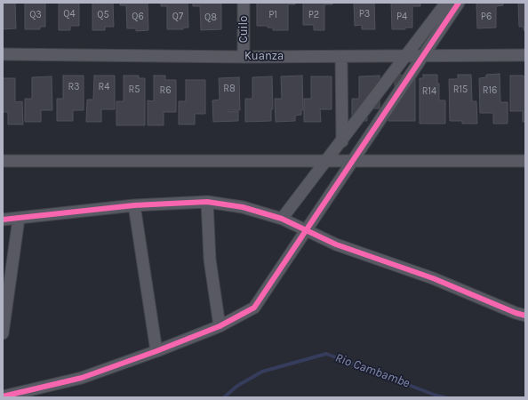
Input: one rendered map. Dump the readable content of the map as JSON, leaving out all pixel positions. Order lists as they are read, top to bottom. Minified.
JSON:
{"streets":{"street":["Cuilo","Kuanza"]},"crossings":[["Cuilo","Kuanza"]],"water":["Rio Cambambe"],"house_numbers":["Q4","P3","Q3","Q5","P1","P2","Q6","Q7","P4","P6","Q8","R3","R4","R8","R5","R15","R6","R16","R14"]}
